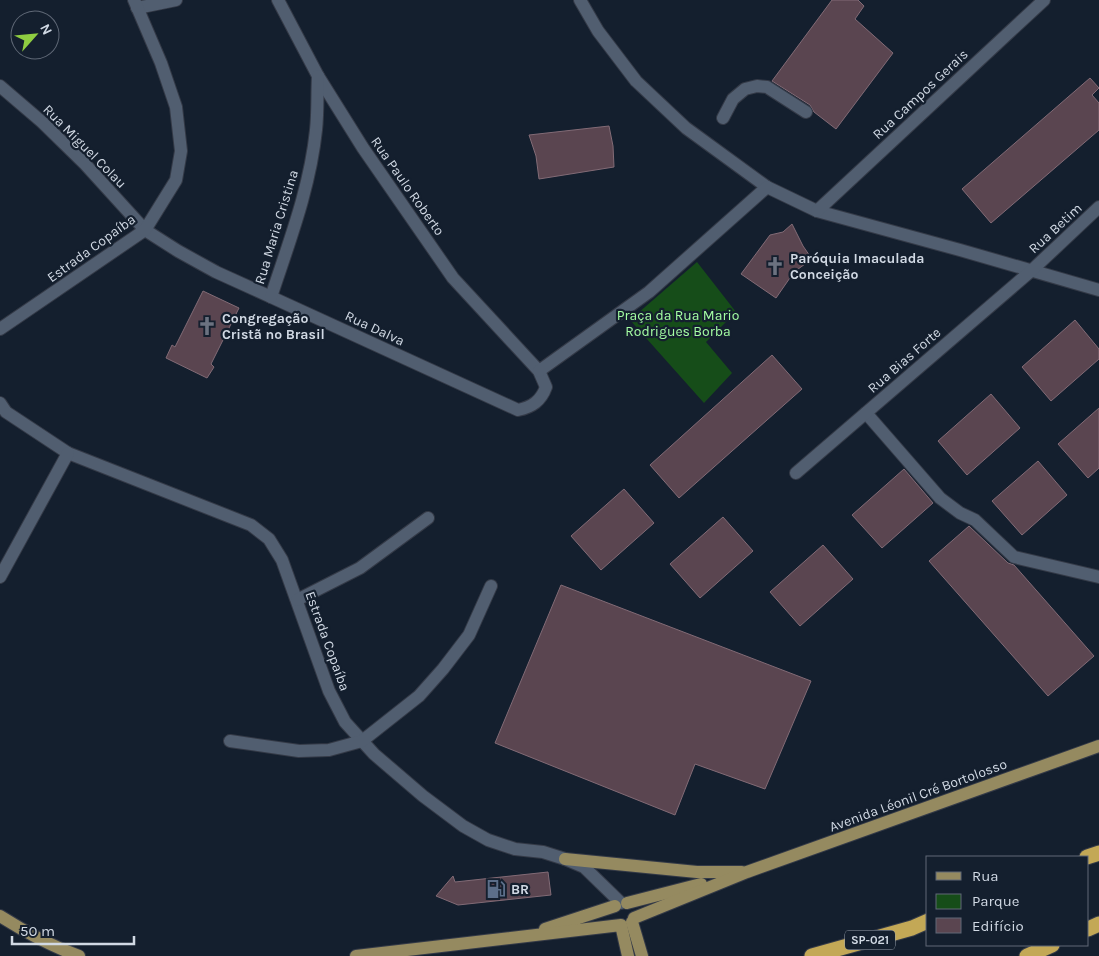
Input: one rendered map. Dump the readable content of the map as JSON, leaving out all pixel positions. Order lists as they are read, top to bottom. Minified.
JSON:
{"streets":{"highway":["SP-021"],"main road":["Avenida Léonil Cré Bortolosso"],"street":["Rua Campos Gerais","Rua Miguel Colau","Rua Paulo Roberto","Rua Maria Cristina","Rua Betim","Estrada Copaíba","Rua Dalva","Rua Bias Forte"]},"crossings":[["Rua Miguel Colau","Estrada Copaíba"],["Rua Miguel Colau","Rua Dalva"],["Rua Paulo Roberto","Rua Maria Cristina"],["Rua Paulo Roberto","Rua Dalva"],["Rua Maria Cristina","Rua Dalva"],["Rua Betim","Rua Bias Forte"],["Estrada Copaíba","Rua Dalva"],["Estrada Copaíba","Avenida Léonil Cré Bortolosso"]],"parks":["Praça da Rua Mario Rodrigues Borba"],"places":{"church":["Paróquia Imaculada Conceição","Congregação Cristã no Brasil"],"fuel station":["BR"]},"legend":["Rua","Parque","Edifício"],"scale_bar":"50 m","north":"top right"}
